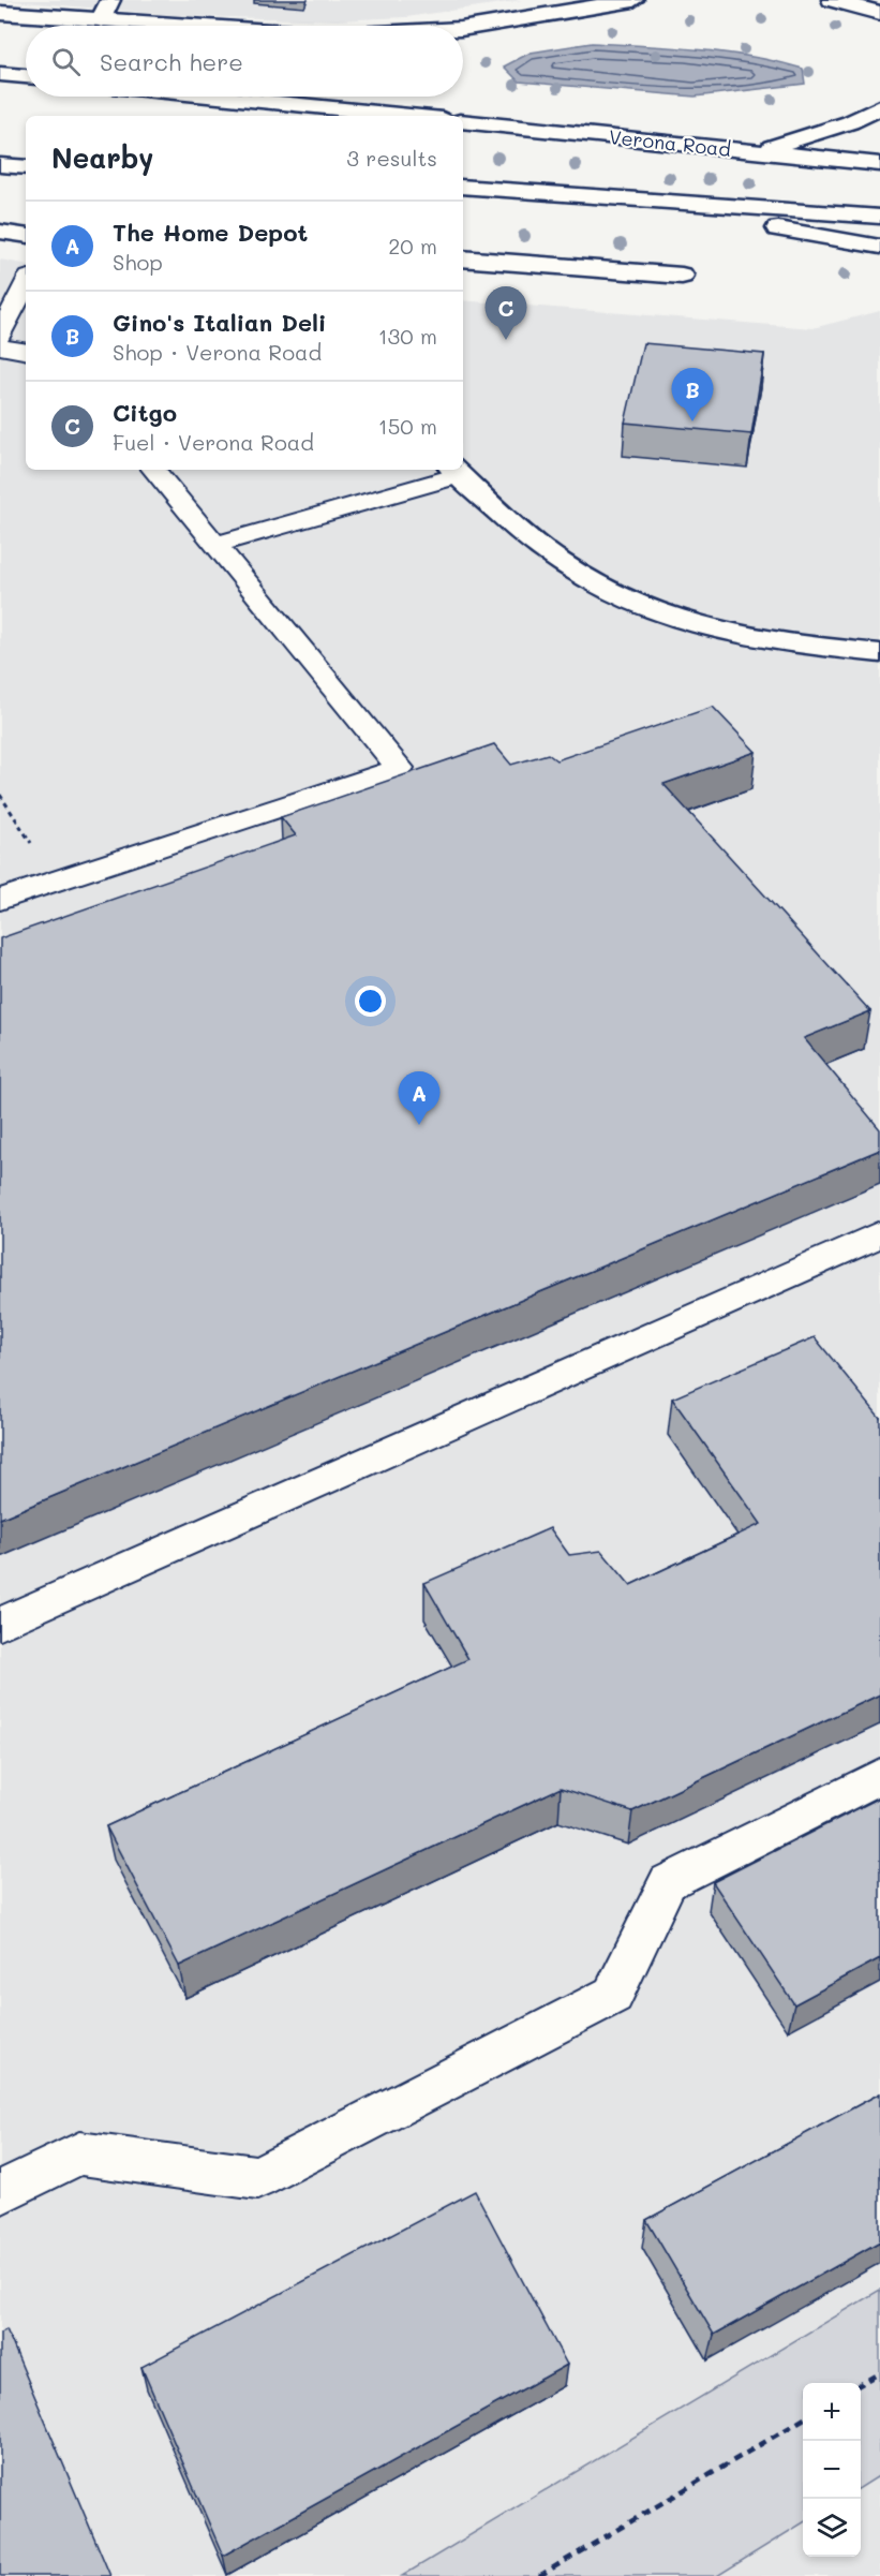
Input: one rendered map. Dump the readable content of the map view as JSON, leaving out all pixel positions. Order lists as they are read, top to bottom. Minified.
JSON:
{"streets":{"main road":["Verona Road"]},"page":{"search":"Search here","heading":["Nearby","3 results"],"list":[{"mark":"A","name":"The Home Depot","note":"Shop","value":"20 m"},{"mark":"B","name":"Gino's Italian Deli","note":"Shop · Verona Road","value":"130 m"},{"mark":"C","name":"Citgo","note":"Fuel · Verona Road","value":"150 m"}],"pins":["C","B","A"],"map_buttons":["+","−"]}}
